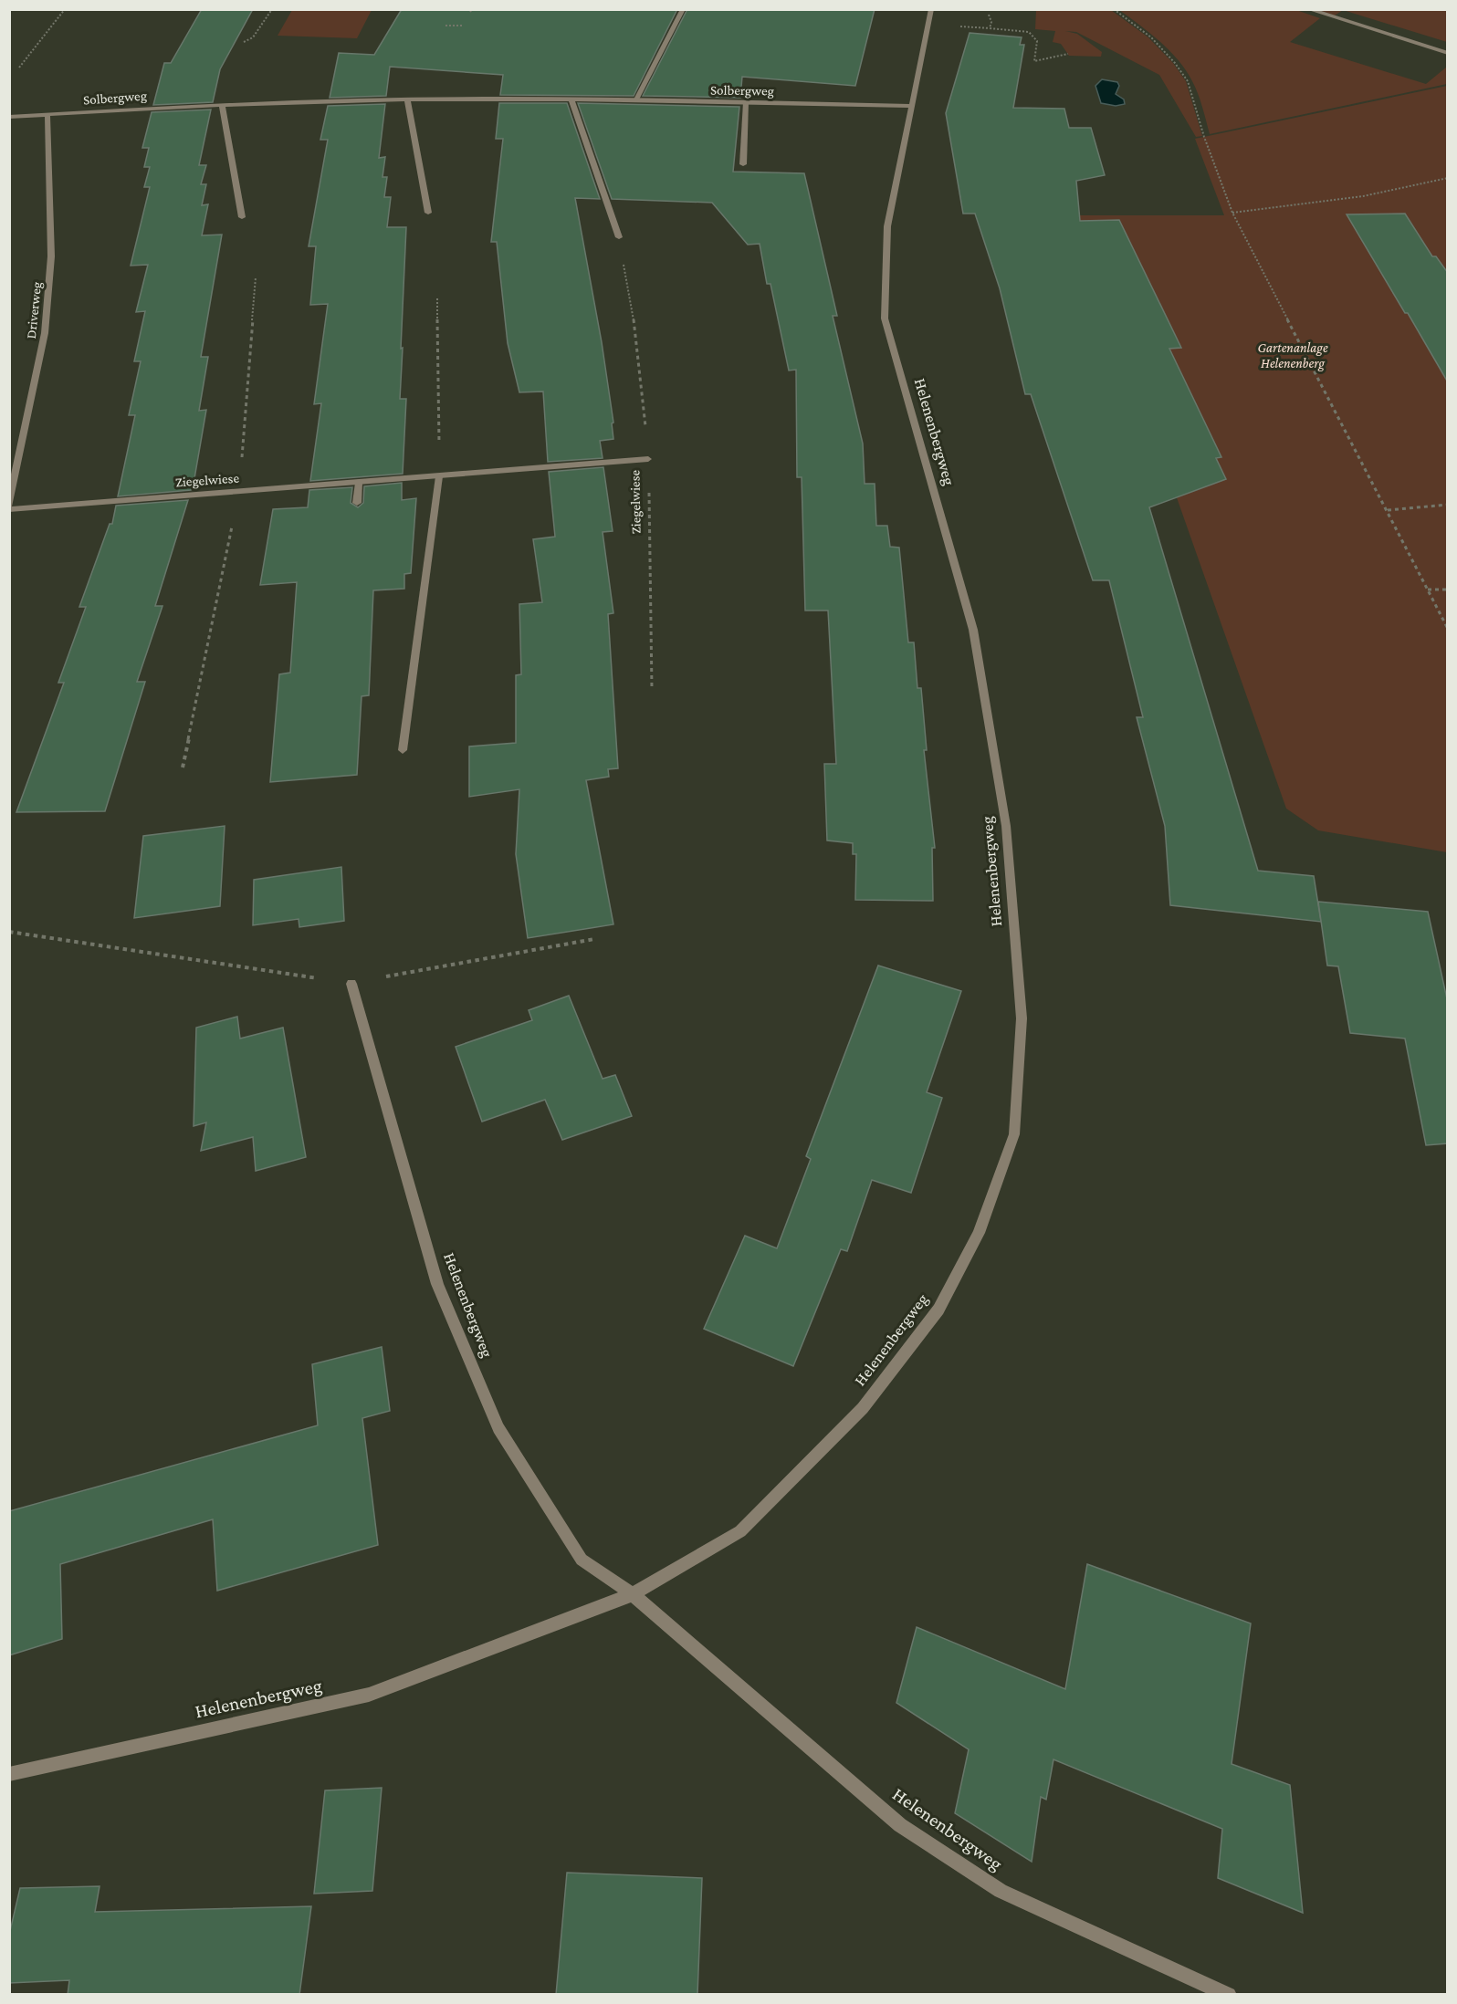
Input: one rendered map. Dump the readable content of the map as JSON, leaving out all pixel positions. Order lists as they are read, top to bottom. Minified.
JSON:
{"streets":{"street":["Solbergweg","Driverweg","Helenenbergweg","Ziegelwiese"]},"crossings":[["Solbergweg","Driverweg"],["Solbergweg","Helenenbergweg"]],"parks":["Gartenanlage Helenenberg"]}
